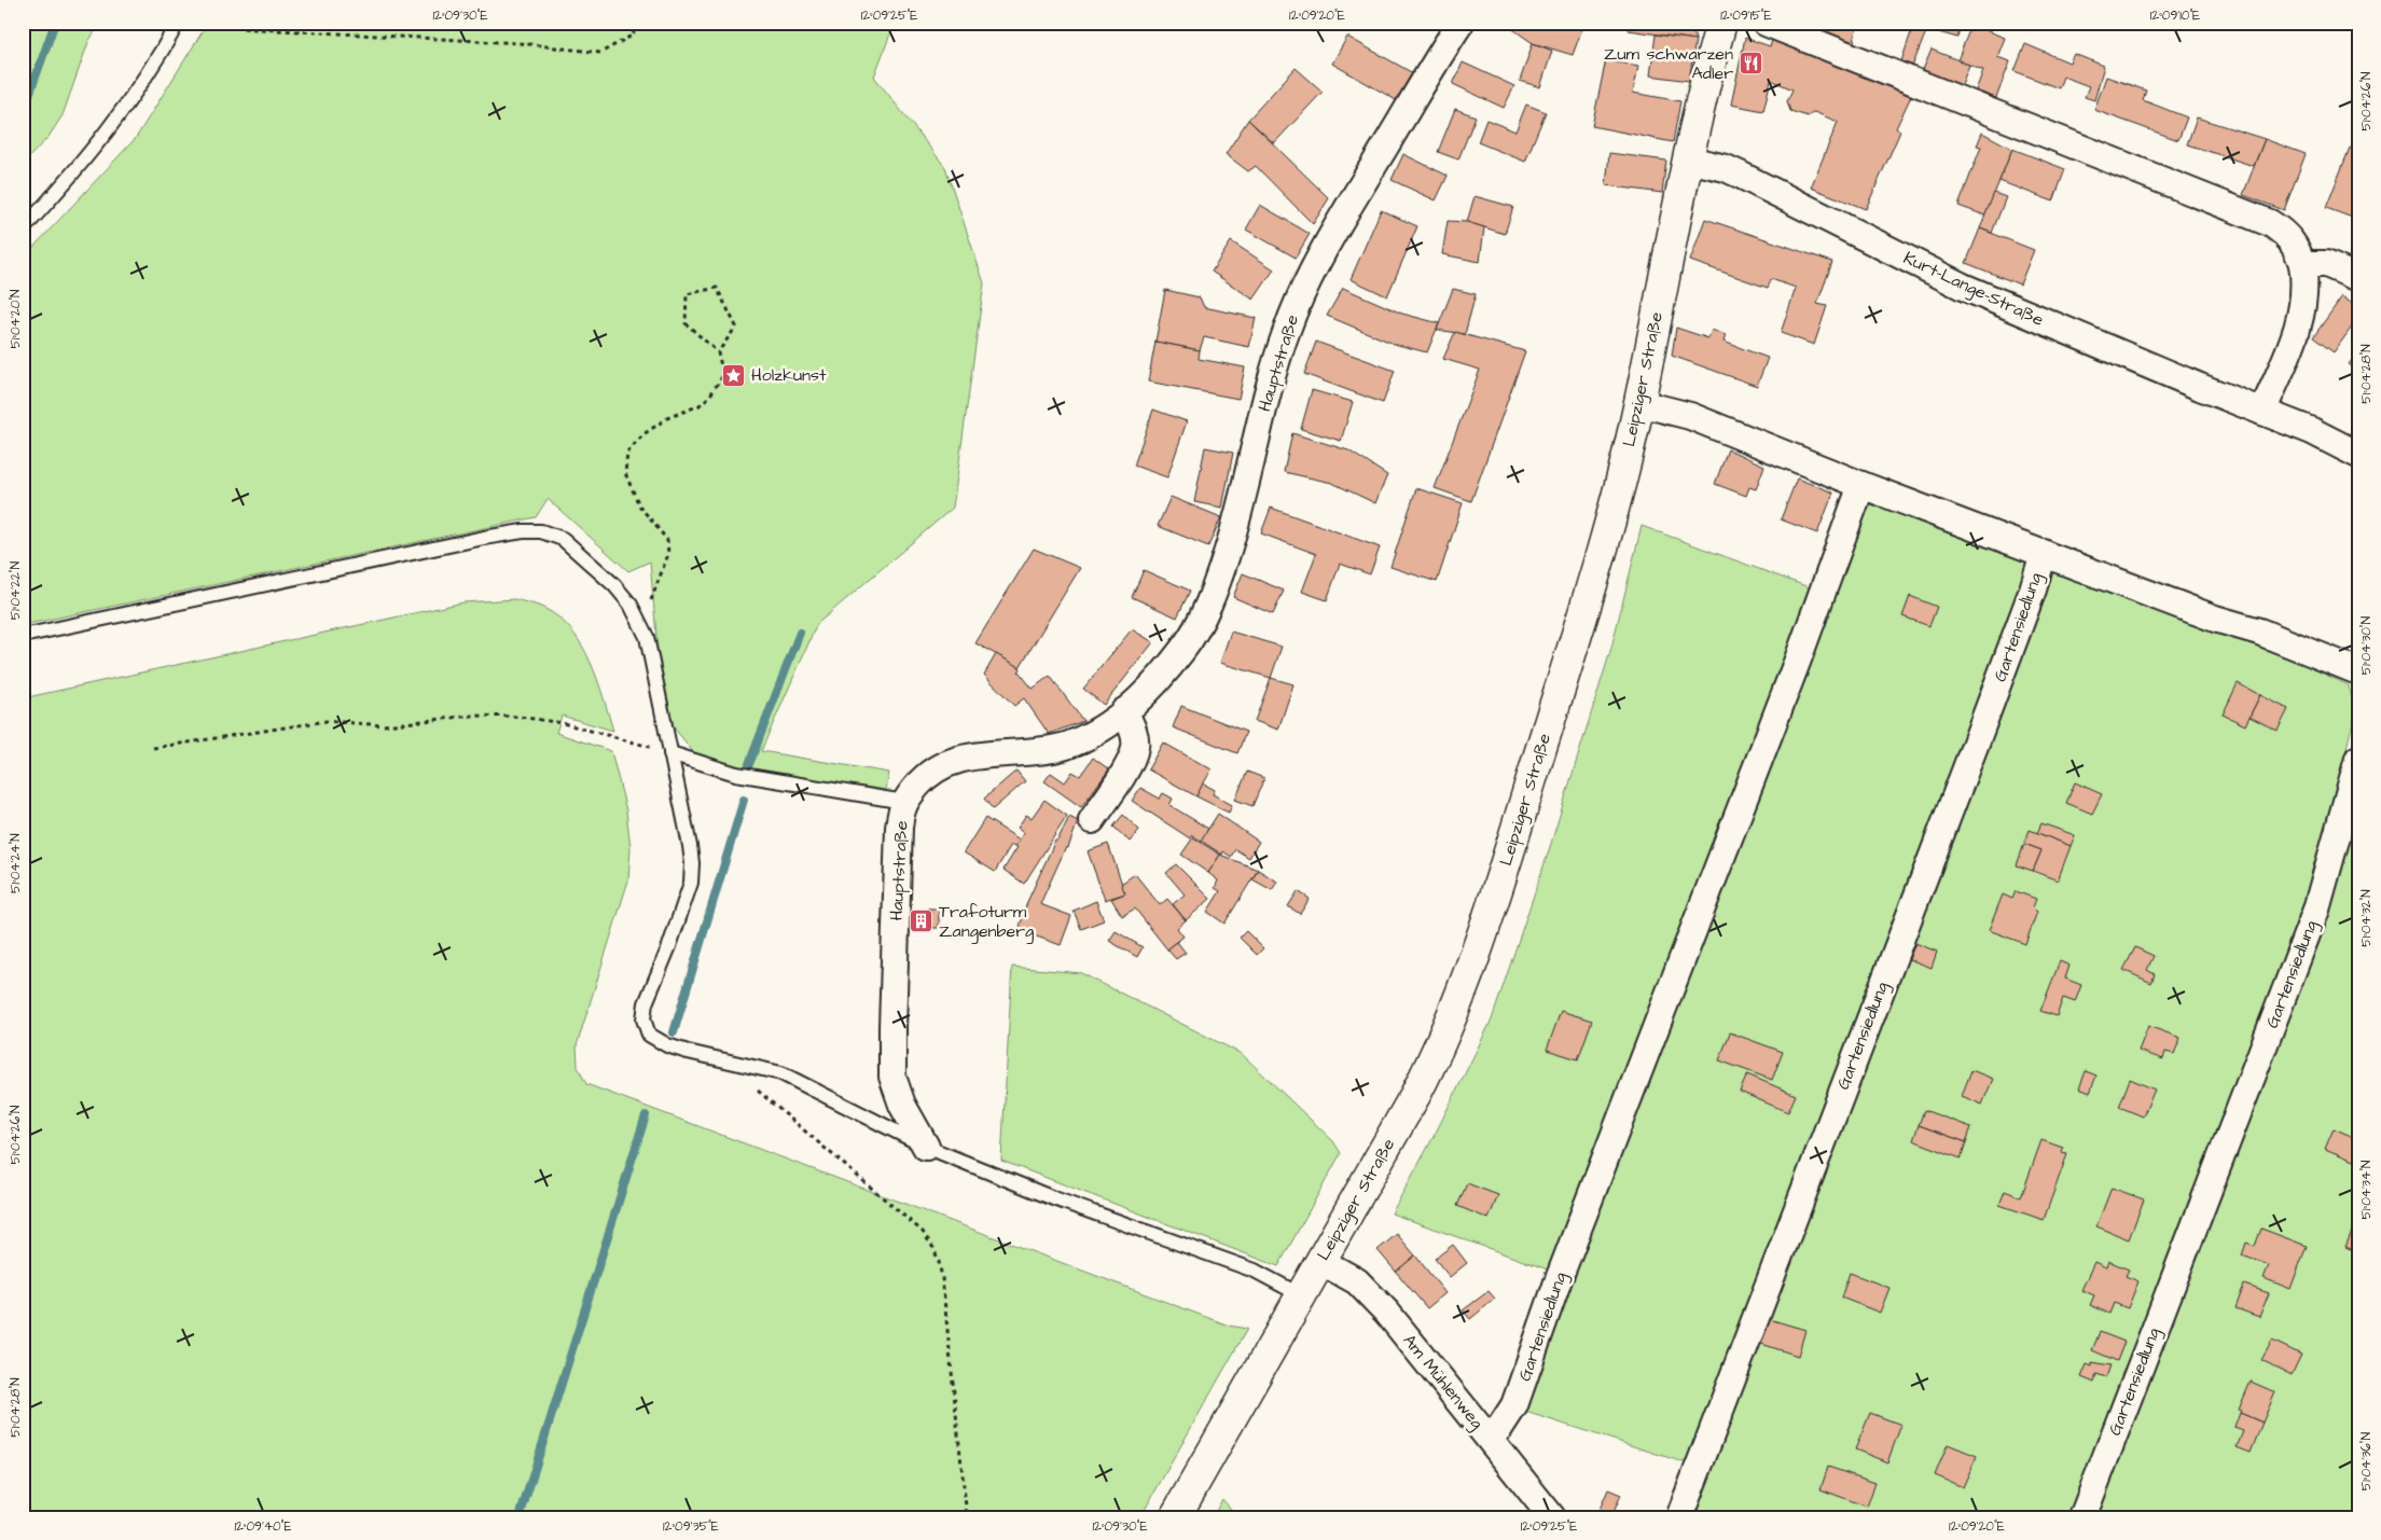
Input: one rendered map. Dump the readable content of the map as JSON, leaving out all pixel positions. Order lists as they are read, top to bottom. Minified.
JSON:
{"streets":{"street":["Kurt-Lange-Straße","Hauptstraße","Leipziger Straße","Gartensiedlung","Am Mühlenweg"]},"crossings":[["Kurt-Lange-Straße","Leipziger Straße"],["Leipziger Straße","Gartensiedlung"],["Leipziger Straße","Am Mühlenweg"],["Gartensiedlung","Am Mühlenweg"]],"places":{"restaurant":["Zum schwarzen Adler"],"place":["Holzkunst"],"building":["Trafoturm Zangenberg"]},"coordinates":["12°09'30\"E","12°09'25\"E","12°09'20\"E","12°09'15\"E","12°09'10\"E","51°04'26\"N","51°04'20\"N","51°04'28\"N","51°04'22\"N","51°04'30\"N","51°04'24\"N","51°04'32\"N","51°04'34\"N","51°04'36\"N","12°09'40\"E","12°09'35\"E"]}
